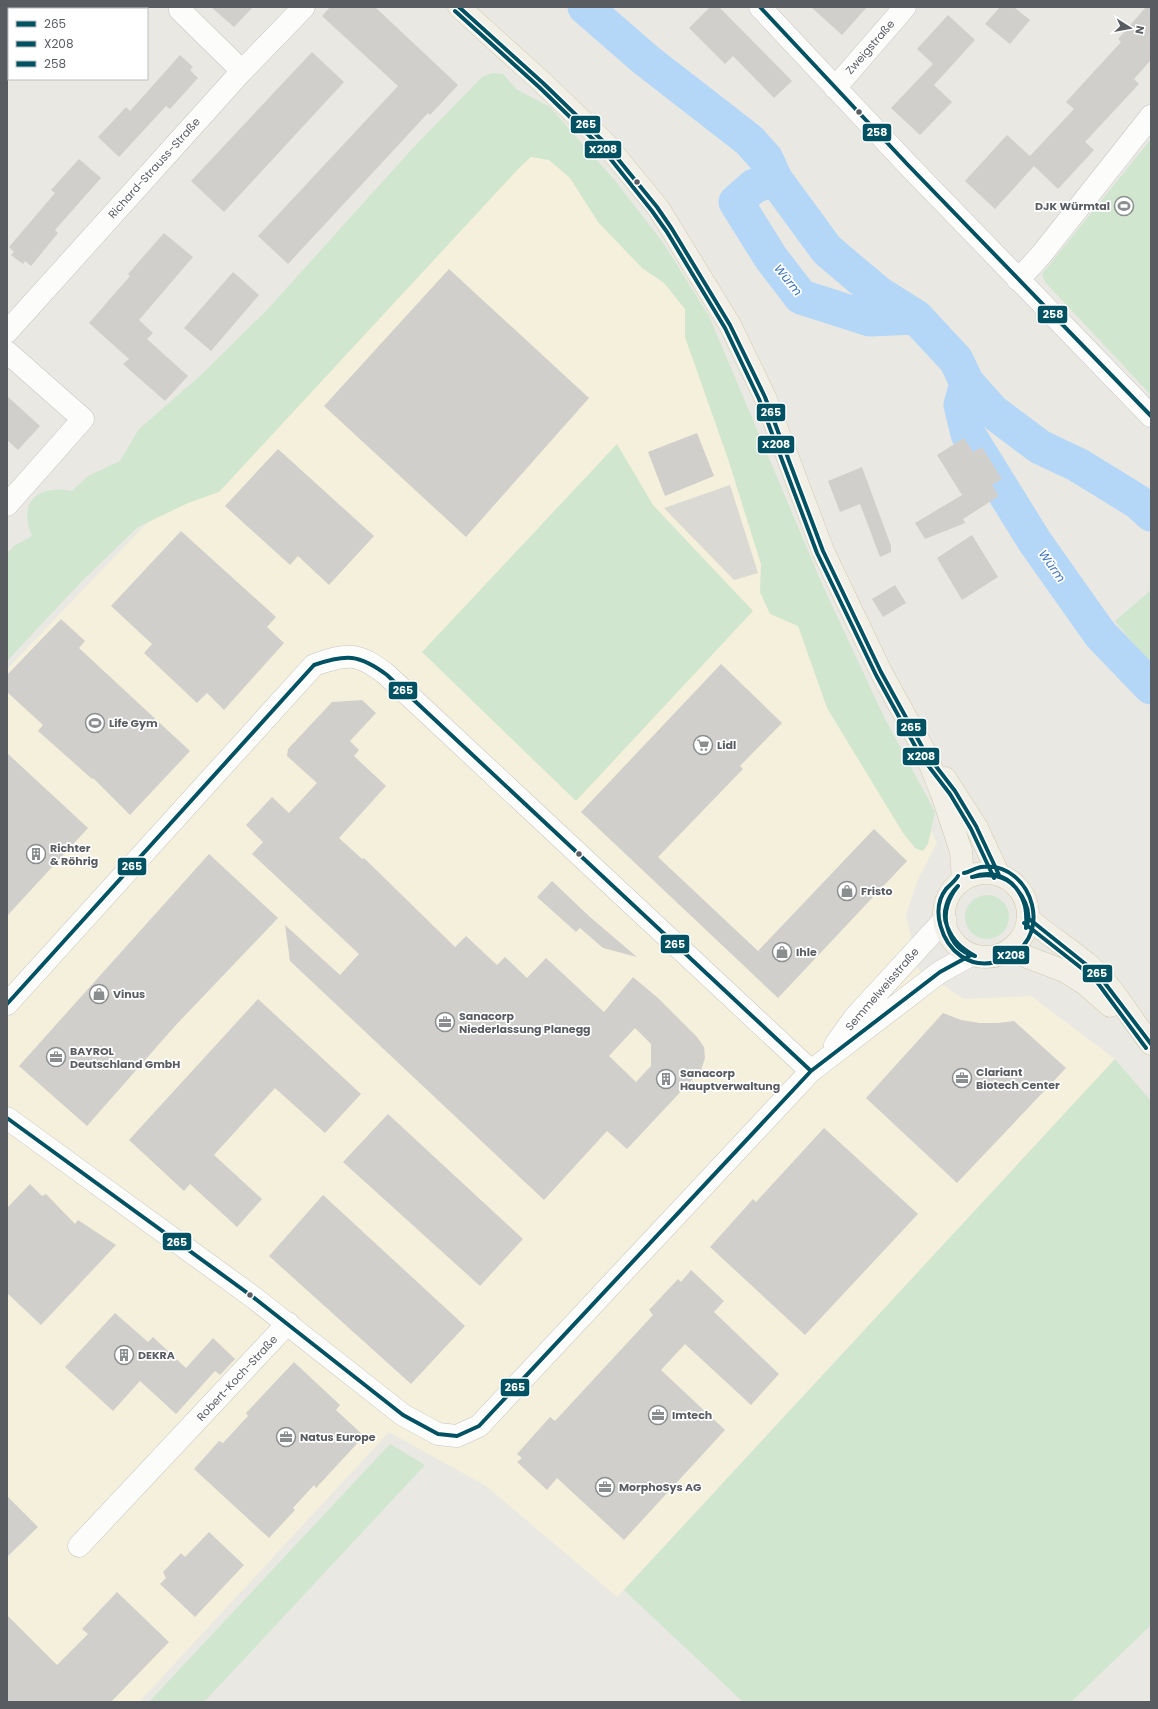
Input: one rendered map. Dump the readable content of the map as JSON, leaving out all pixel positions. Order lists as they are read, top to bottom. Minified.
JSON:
{"streets":{"street":["Zweigstraße","Richard-Strauss-Straße","Semmelweisstraße","Robert-Koch-Straße"]},"crossings":[["Semmelweisstraße","Robert-Koch-Straße"]],"water":["Würm"],"places":{"sports":["DJK Würmtal","Life Gym"],"supermarket":["Lidl"],"building":["Richter & Röhrig","Sanacorp Hauptverwaltung","DEKRA"],"shop":["Fristo","Ihle","Vinus"],"office":["Sanacorp Niederlassung Planegg","BAYROL Deutschland GmbH","Clariant Biotech Center","Imtech","Natus Europe","MorphoSys AG"]},"lines":["transit line 265","transit line 258","transit line X208"],"legend":["265","X208","258"],"north":"right"}
